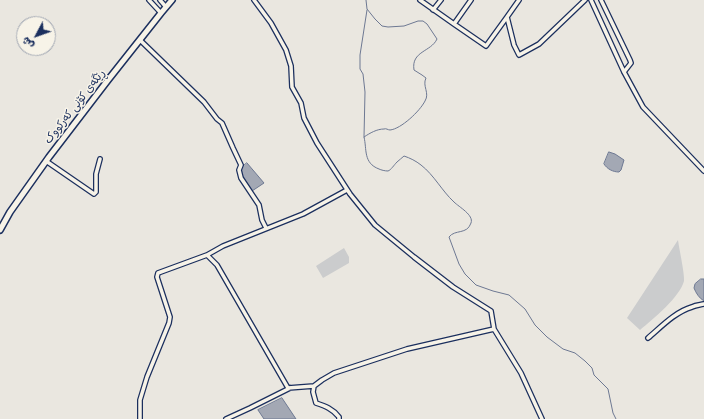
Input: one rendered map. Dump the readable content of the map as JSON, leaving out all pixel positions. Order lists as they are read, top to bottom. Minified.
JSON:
{"streets":{"street":["ڕێگەی کۆنی کەرکووک"]},"north":"bottom left"}
